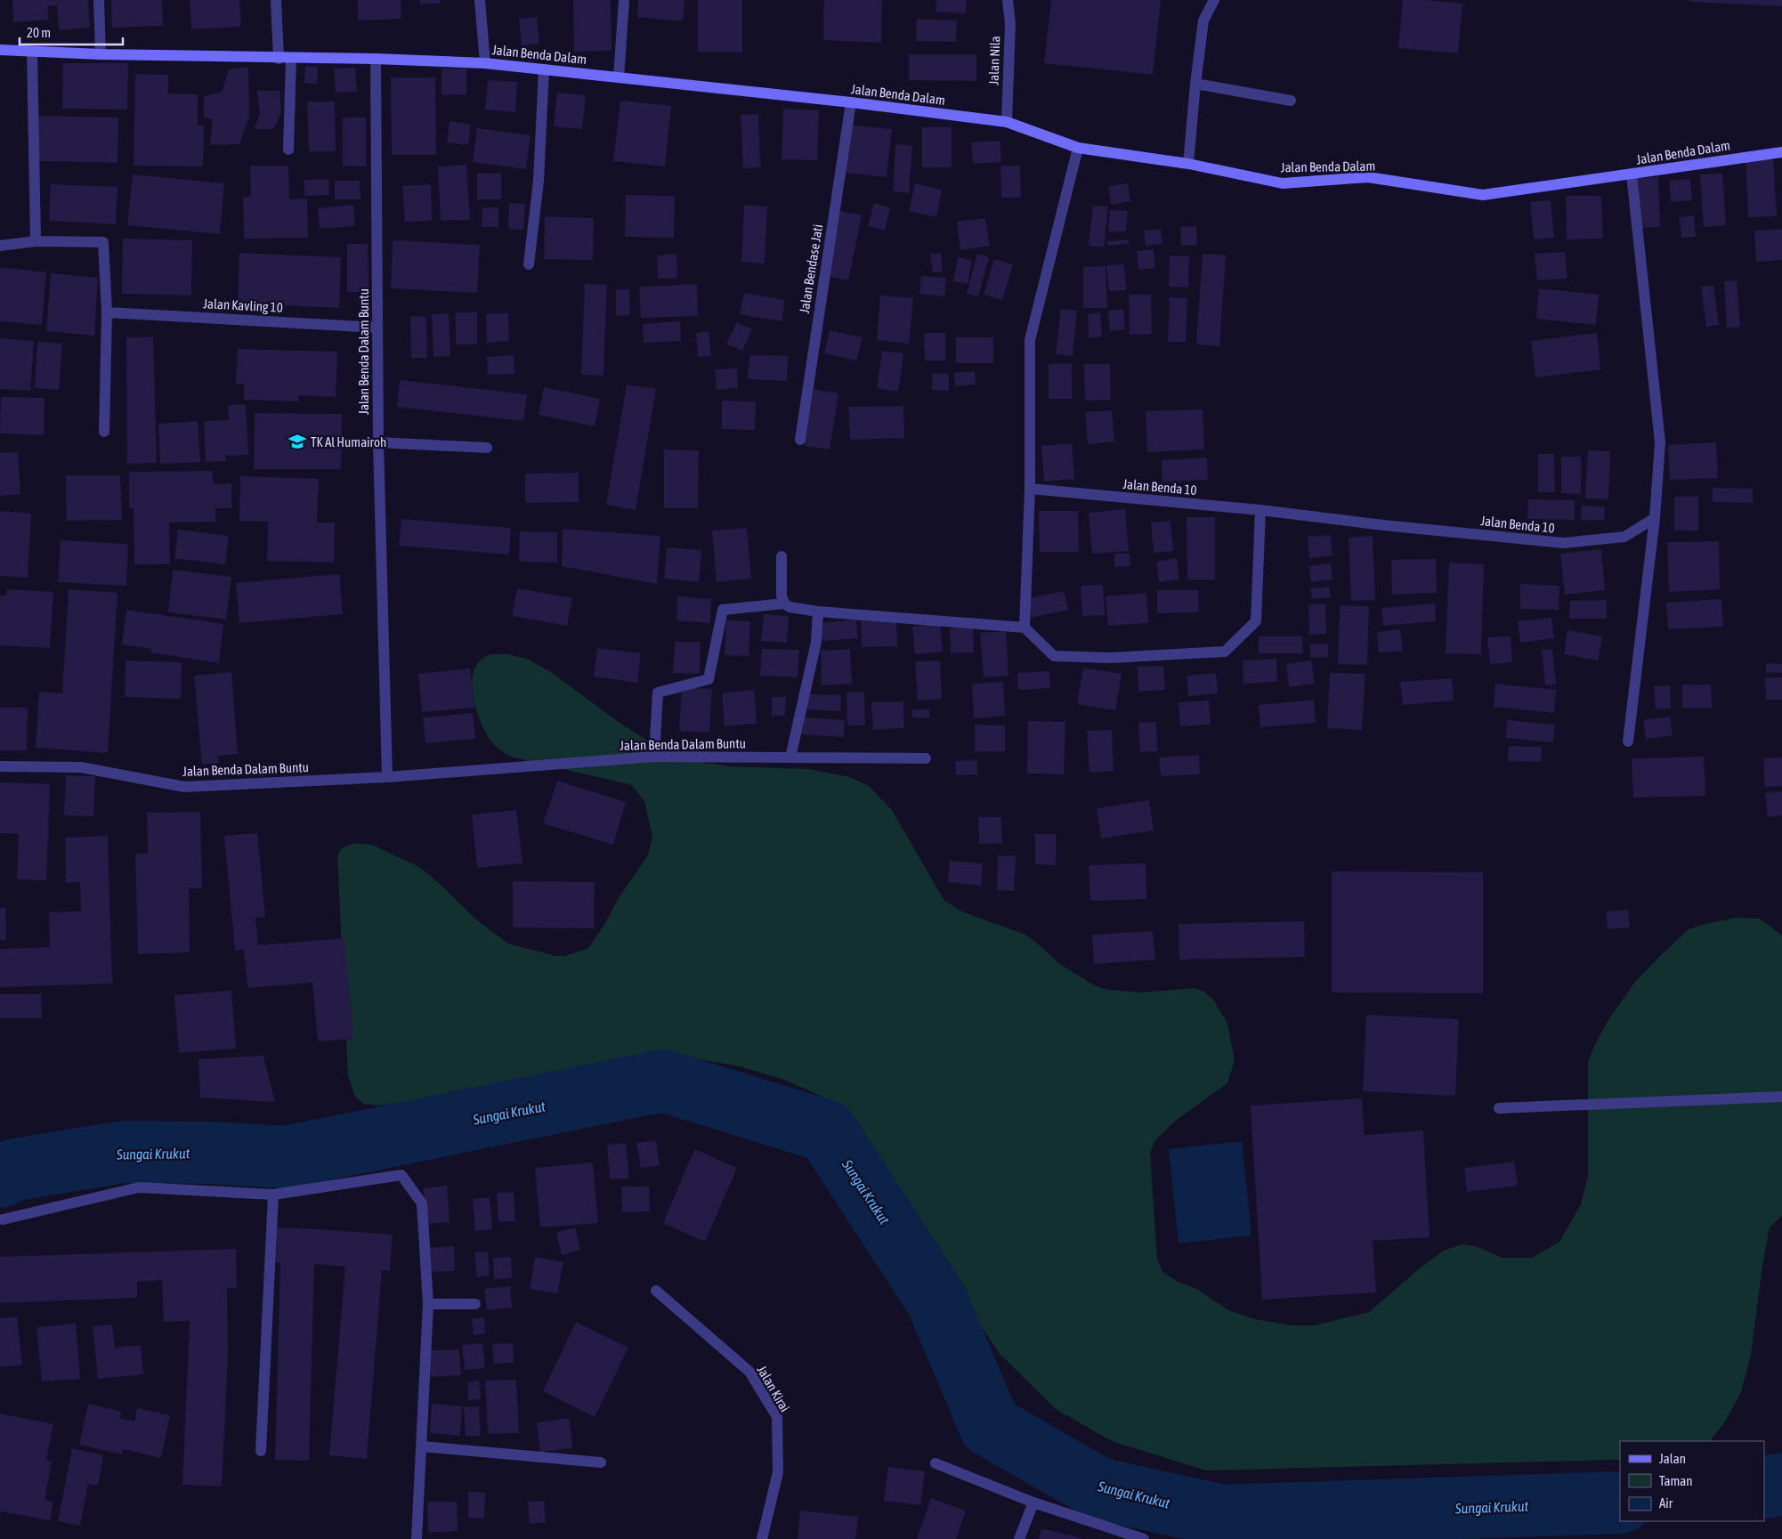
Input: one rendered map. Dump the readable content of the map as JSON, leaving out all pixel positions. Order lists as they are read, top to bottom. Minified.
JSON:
{"streets":{"street":["Jalan Benda Dalam","Jalan Nila","Jalan Bendase Jati","Jalan Kavling 10","Jalan Benda Dalam Buntu","Jalan Benda 10","Jalan Kirai"]},"crossings":[["Jalan Benda Dalam","Jalan Nila"],["Jalan Benda Dalam","Jalan Bendase Jati"],["Jalan Benda Dalam","Jalan Benda Dalam Buntu"],["Jalan Kavling 10","Jalan Benda Dalam Buntu"]],"water":["Sungai Krukut"],"places":{"school or university":["TK Al Humairoh"]},"legend":["Jalan","Taman","Air"],"scale_bar":"20 m"}
